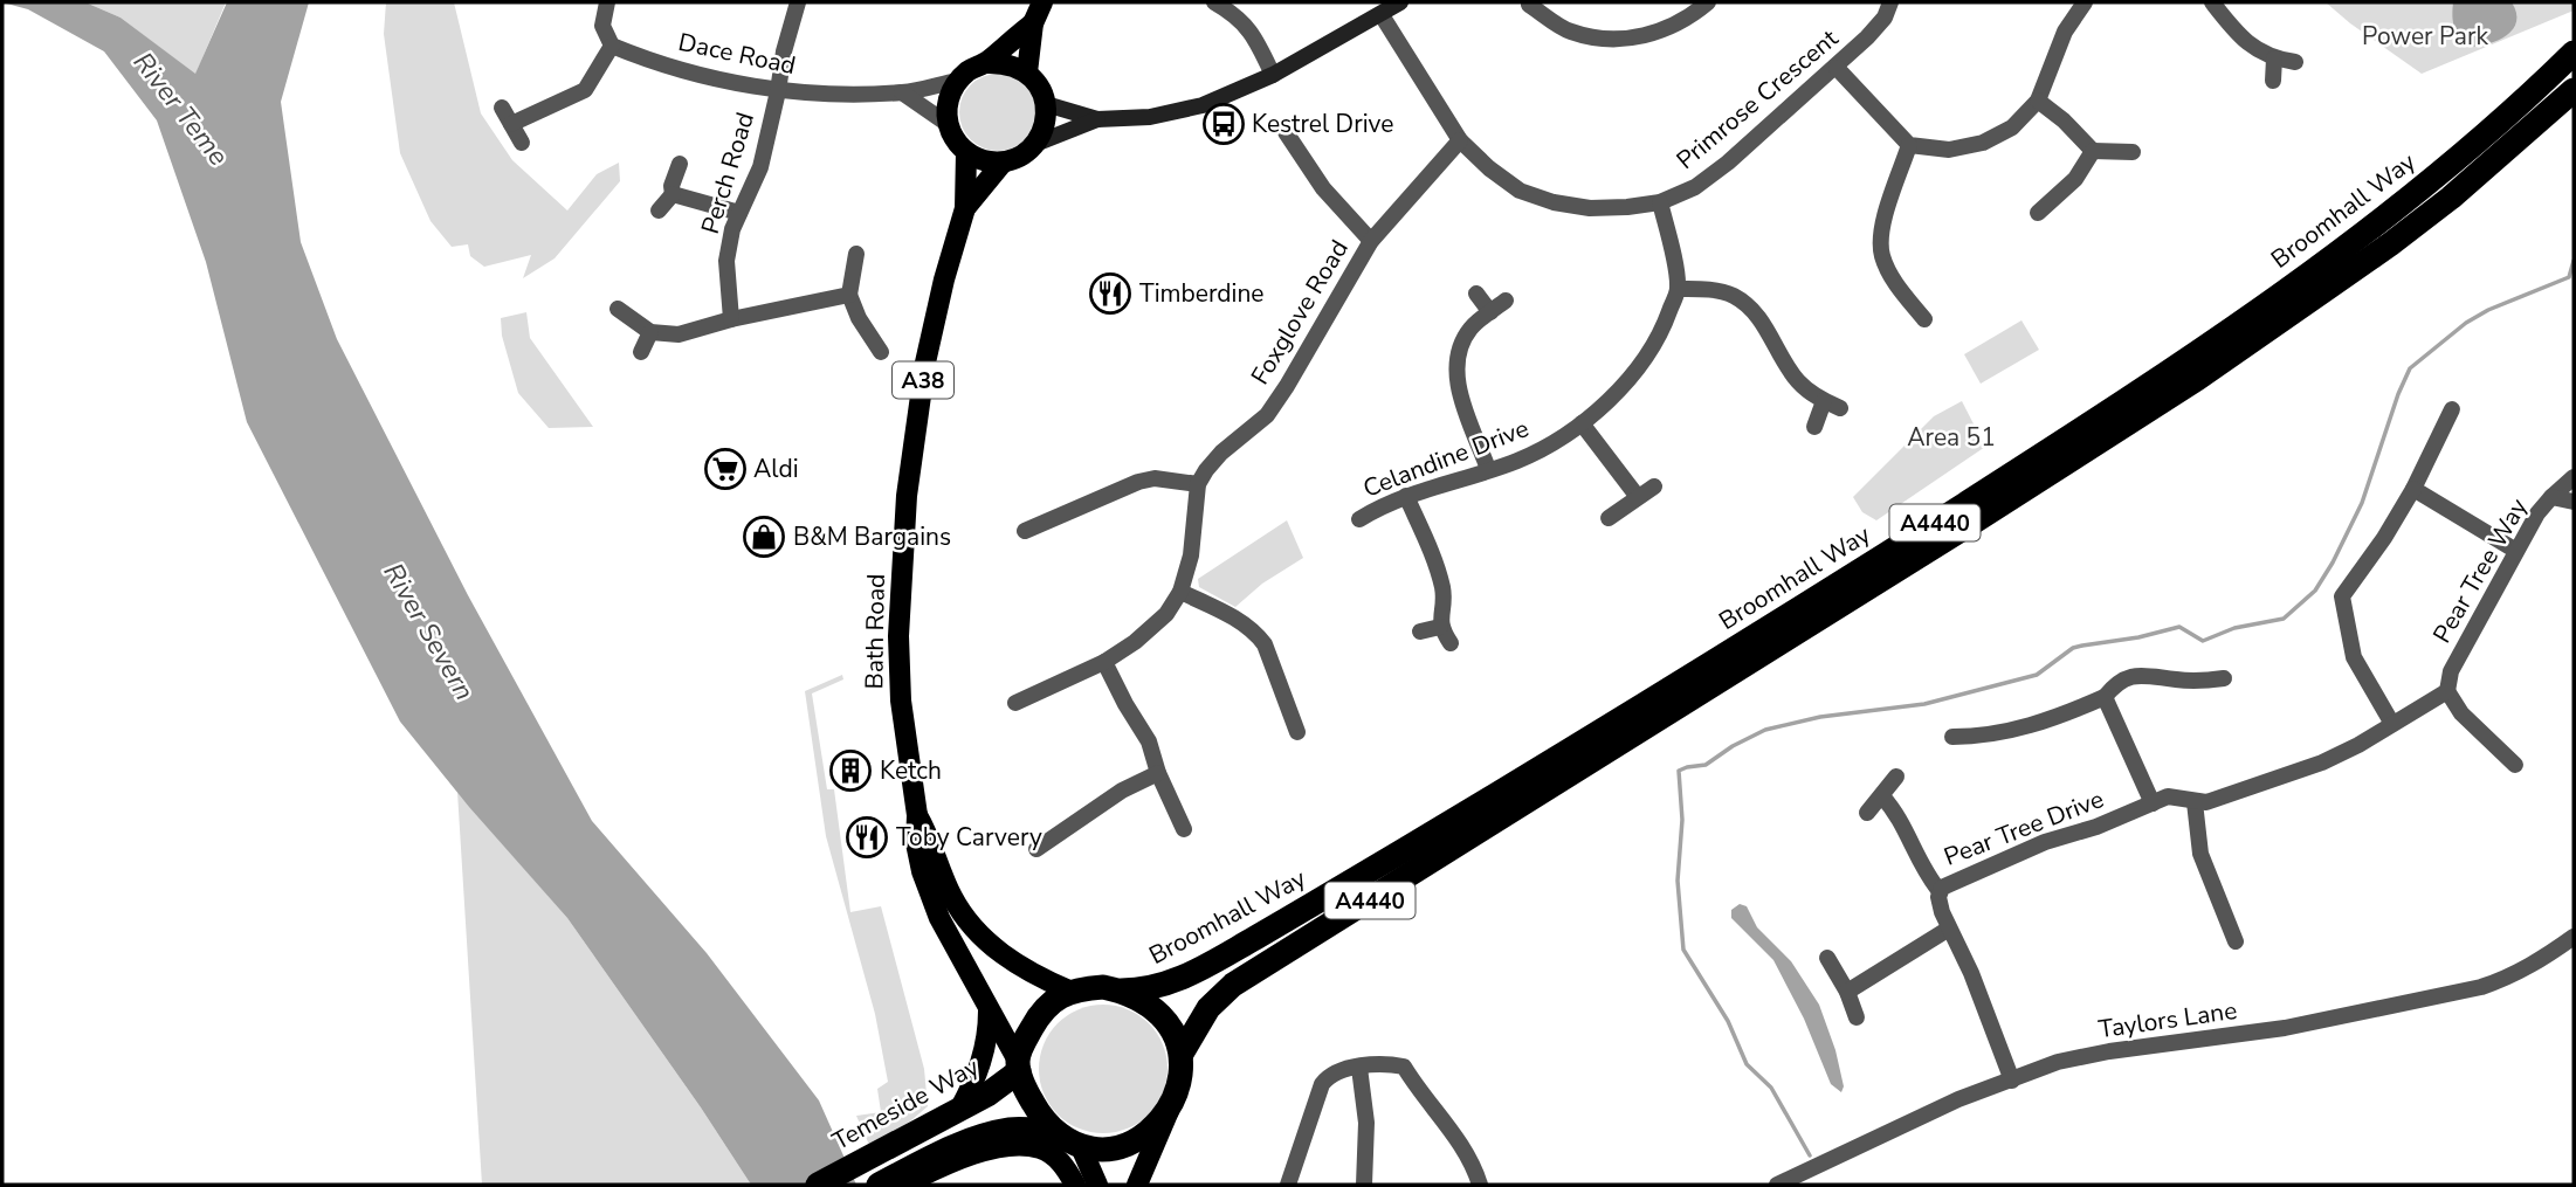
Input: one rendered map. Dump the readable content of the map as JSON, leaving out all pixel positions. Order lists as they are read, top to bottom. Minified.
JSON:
{"streets":{"highway":["Broomhall Way","A4440","Temeside Way"],"main road":["A38","Bath Road"],"street":["Dace Road","Primrose Crescent","Perch Road","Foxglove Road","Celandine Drive","Pear Tree Way","Pear Tree Drive","Taylors Lane"]},"crossings":[["Dace Road","Perch Road"],["Dace Road","Bath Road"],["Primrose Crescent","Foxglove Road"],["Broomhall Way","Bath Road"],["Broomhall Way","Temeside Way"],["Pear Tree Way","Pear Tree Drive"],["Bath Road","Temeside Way"],["Pear Tree Drive","Taylors Lane"]],"water":["River Teme","River Severn"],"parks":["Power Park","Area 51"],"places":{"bus stop":["Kestrel Drive"],"restaurant":["Timberdine","Toby Carvery"],"supermarket":["Aldi"],"shop":["B&M Bargains"],"building":["Ketch"]}}
